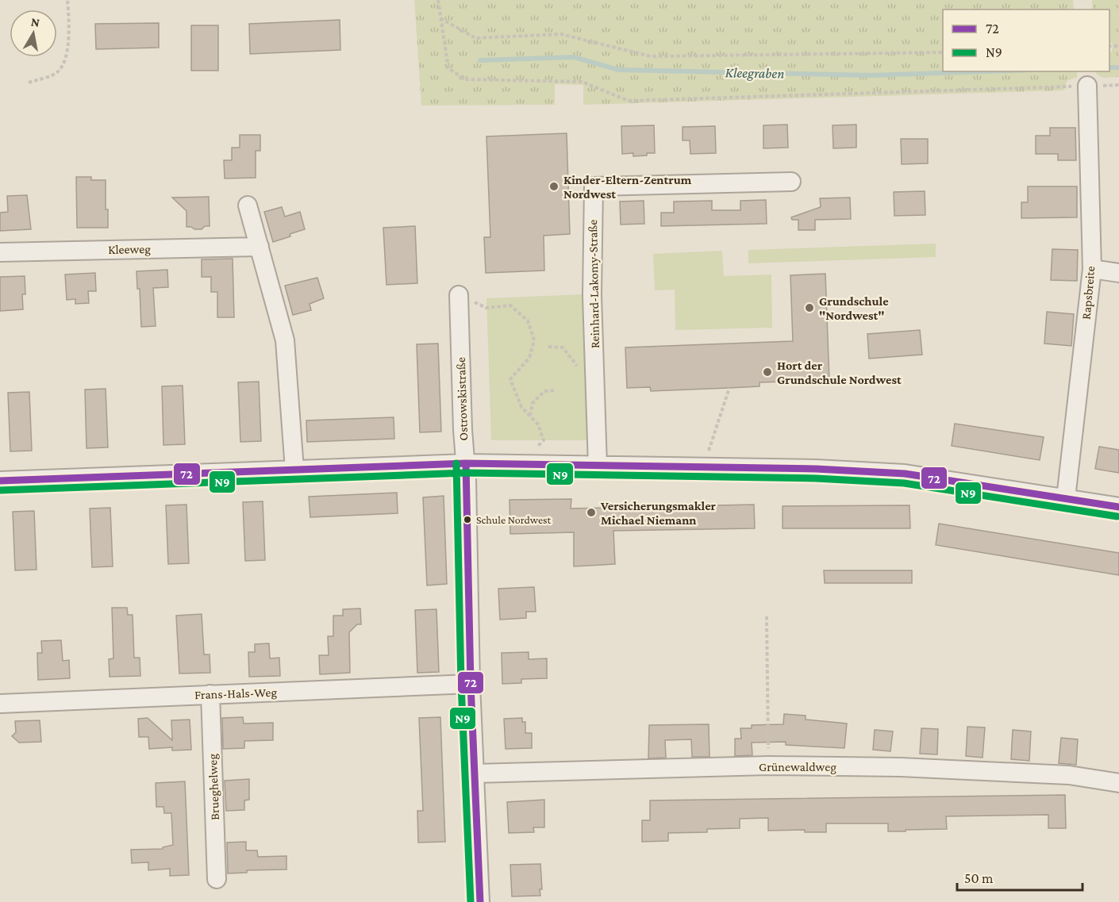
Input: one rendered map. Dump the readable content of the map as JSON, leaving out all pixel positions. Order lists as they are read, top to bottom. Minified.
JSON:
{"streets":{"street":["Kleeweg","Reinhard-Lakomy-Straße","Rapsbreite","Ostrowskistraße","Frans-Hals-Weg","Grünewaldweg","Brueghelweg"]},"crossings":[["Ostrowskistraße","Frans-Hals-Weg"],["Ostrowskistraße","Grünewaldweg"],["Frans-Hals-Weg","Brueghelweg"]],"water":["Kleegraben"],"places":["Kinder-Eltern-Zentrum Nordwest","Grundschule \"Nordwest\"","Hort der Grundschule Nordwest","Versicherungsmakler Michael Niemann","Schule Nordwest"],"lines":["transit line 72","transit line N9"],"legend":["72","N9"],"scale_bar":"50 m","north":"top"}
